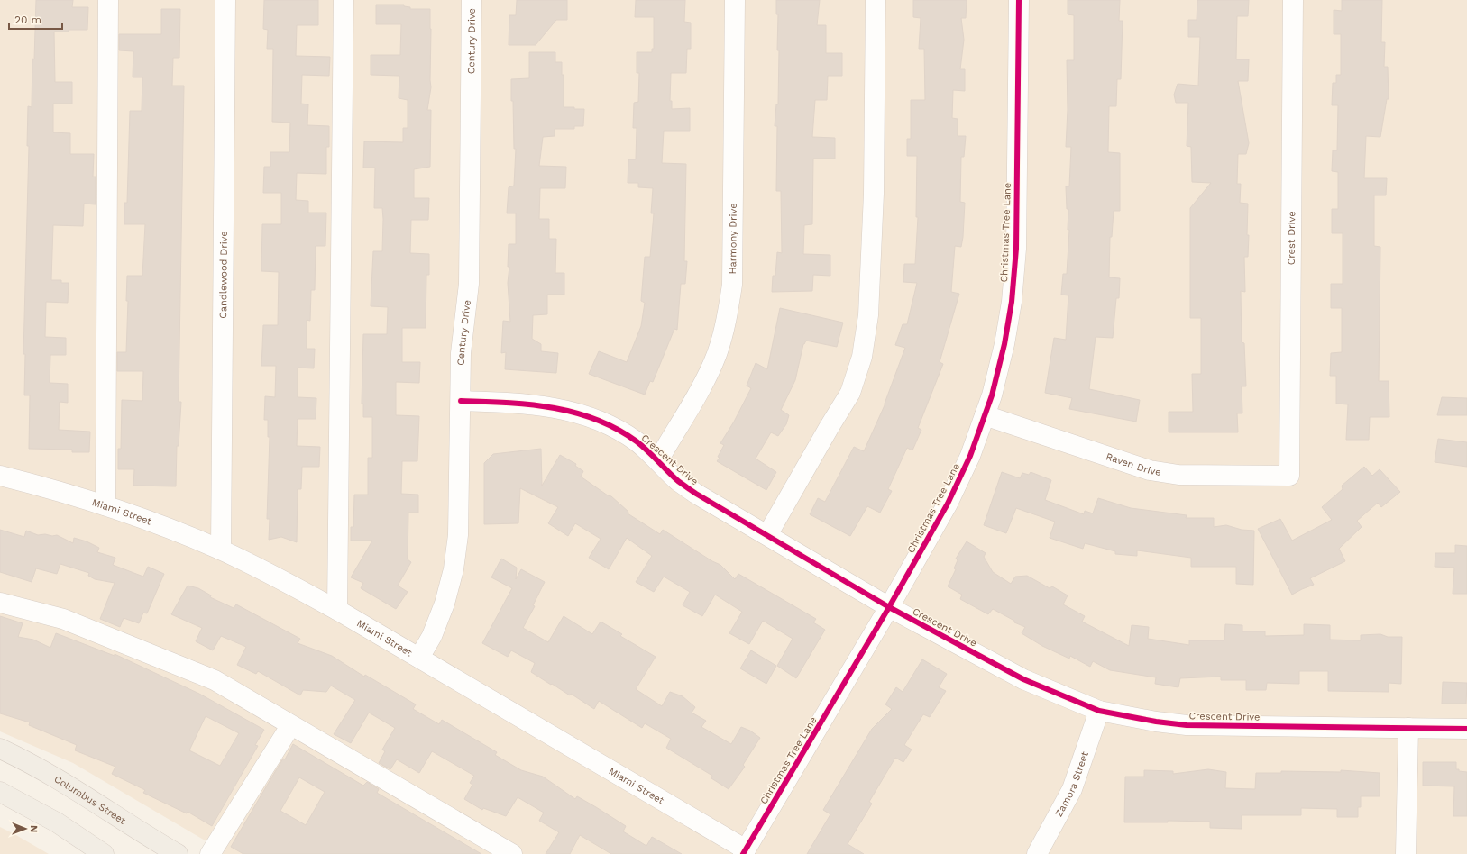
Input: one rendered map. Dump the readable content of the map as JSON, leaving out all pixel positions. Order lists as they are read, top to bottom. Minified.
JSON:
{"streets":{"main road":["Columbus Street"],"street":["Century Drive","Christmas Tree Lane","Crest Drive","Harmony Drive","Candlewood Drive","Crescent Drive","Raven Drive","Miami Street","Zamora Street"]},"crossings":[["Century Drive","Crescent Drive"],["Century Drive","Miami Street"],["Christmas Tree Lane","Crescent Drive"],["Christmas Tree Lane","Raven Drive"],["Christmas Tree Lane","Miami Street"],["Crest Drive","Raven Drive"],["Harmony Drive","Crescent Drive"],["Candlewood Drive","Miami Street"],["Crescent Drive","Zamora Street"]],"scale_bar":"20 m","north":"right"}
